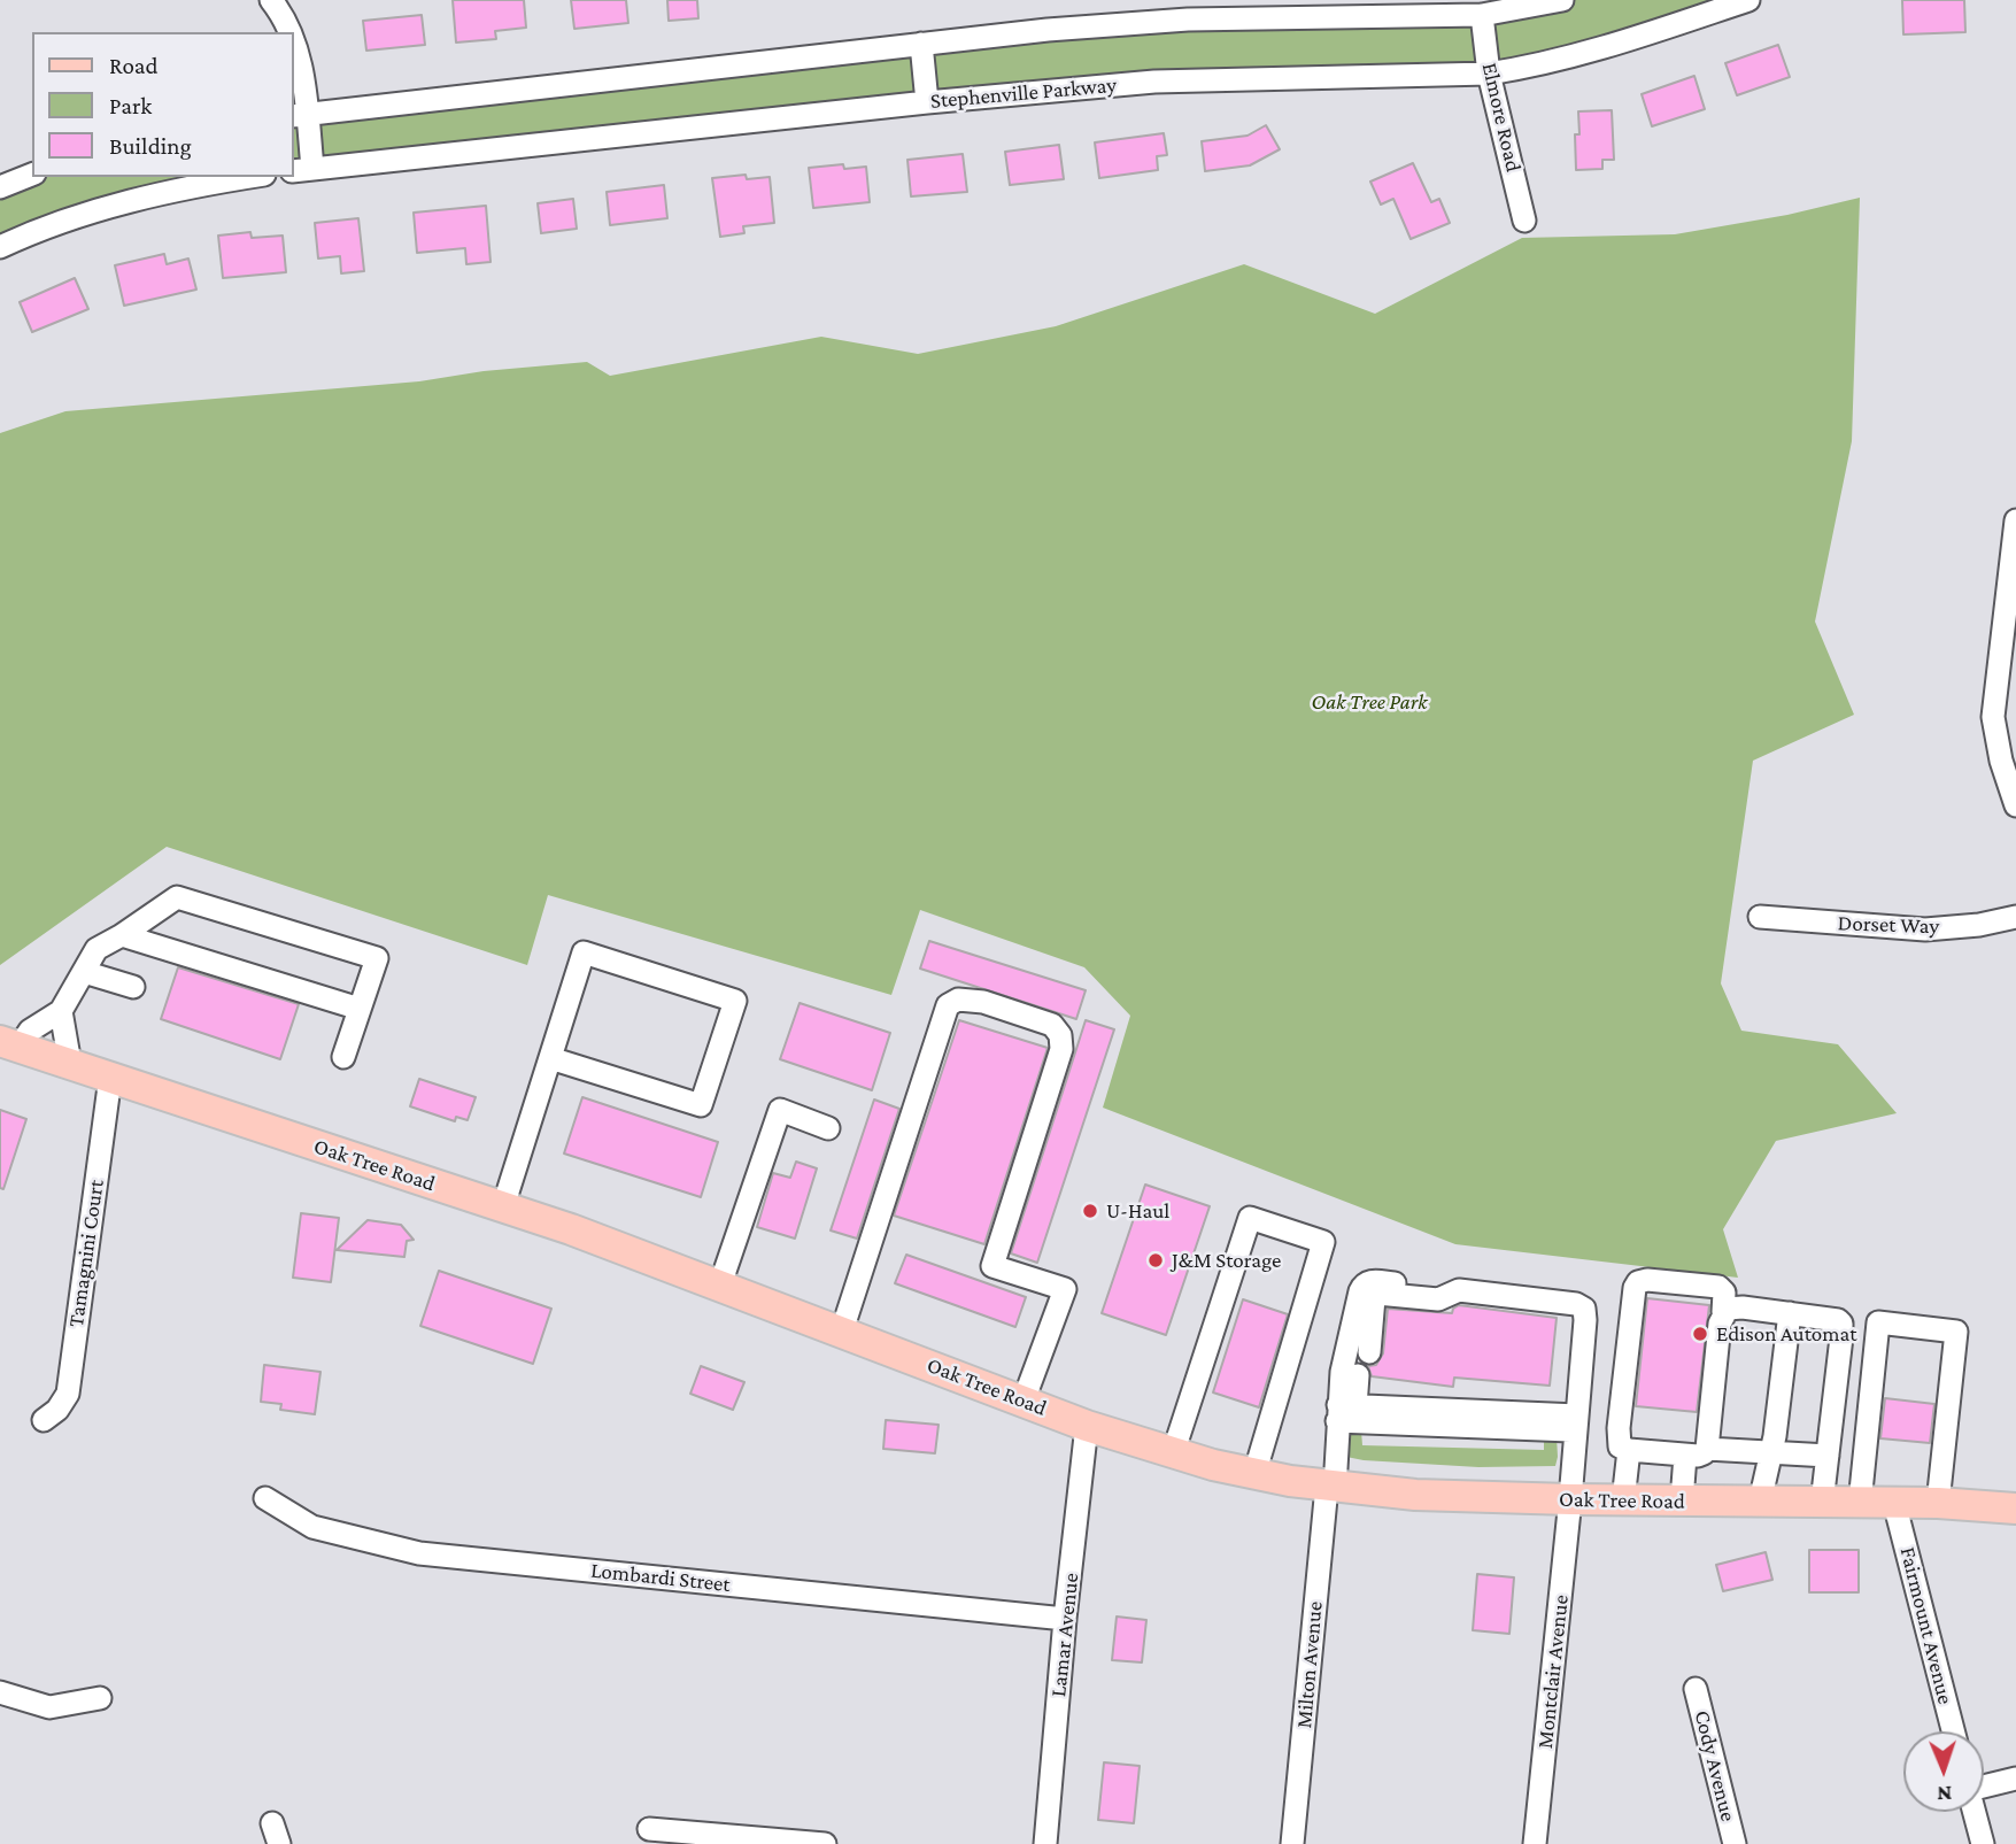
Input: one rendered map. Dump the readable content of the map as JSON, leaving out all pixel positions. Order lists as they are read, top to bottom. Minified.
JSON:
{"streets":{"main road":["Oak Tree Road"],"street":["Stephenville Parkway","Elmore Road","Dorset Way","Tamagnini Court","Lombardi Street","Fairmount Avenue","Lamar Avenue","Milton Avenue","Montclair Avenue","Cody Avenue"]},"crossings":[["Stephenville Parkway","Elmore Road"],["Oak Tree Road","Tamagnini Court"],["Oak Tree Road","Fairmount Avenue"],["Oak Tree Road","Lamar Avenue"],["Oak Tree Road","Milton Avenue"],["Oak Tree Road","Montclair Avenue"],["Lombardi Street","Lamar Avenue"]],"parks":["Oak Tree Park"],"places":["U-Haul","J&M Storage","Edison Automat"],"legend":["Road","Park","Building"],"north":"bottom"}
